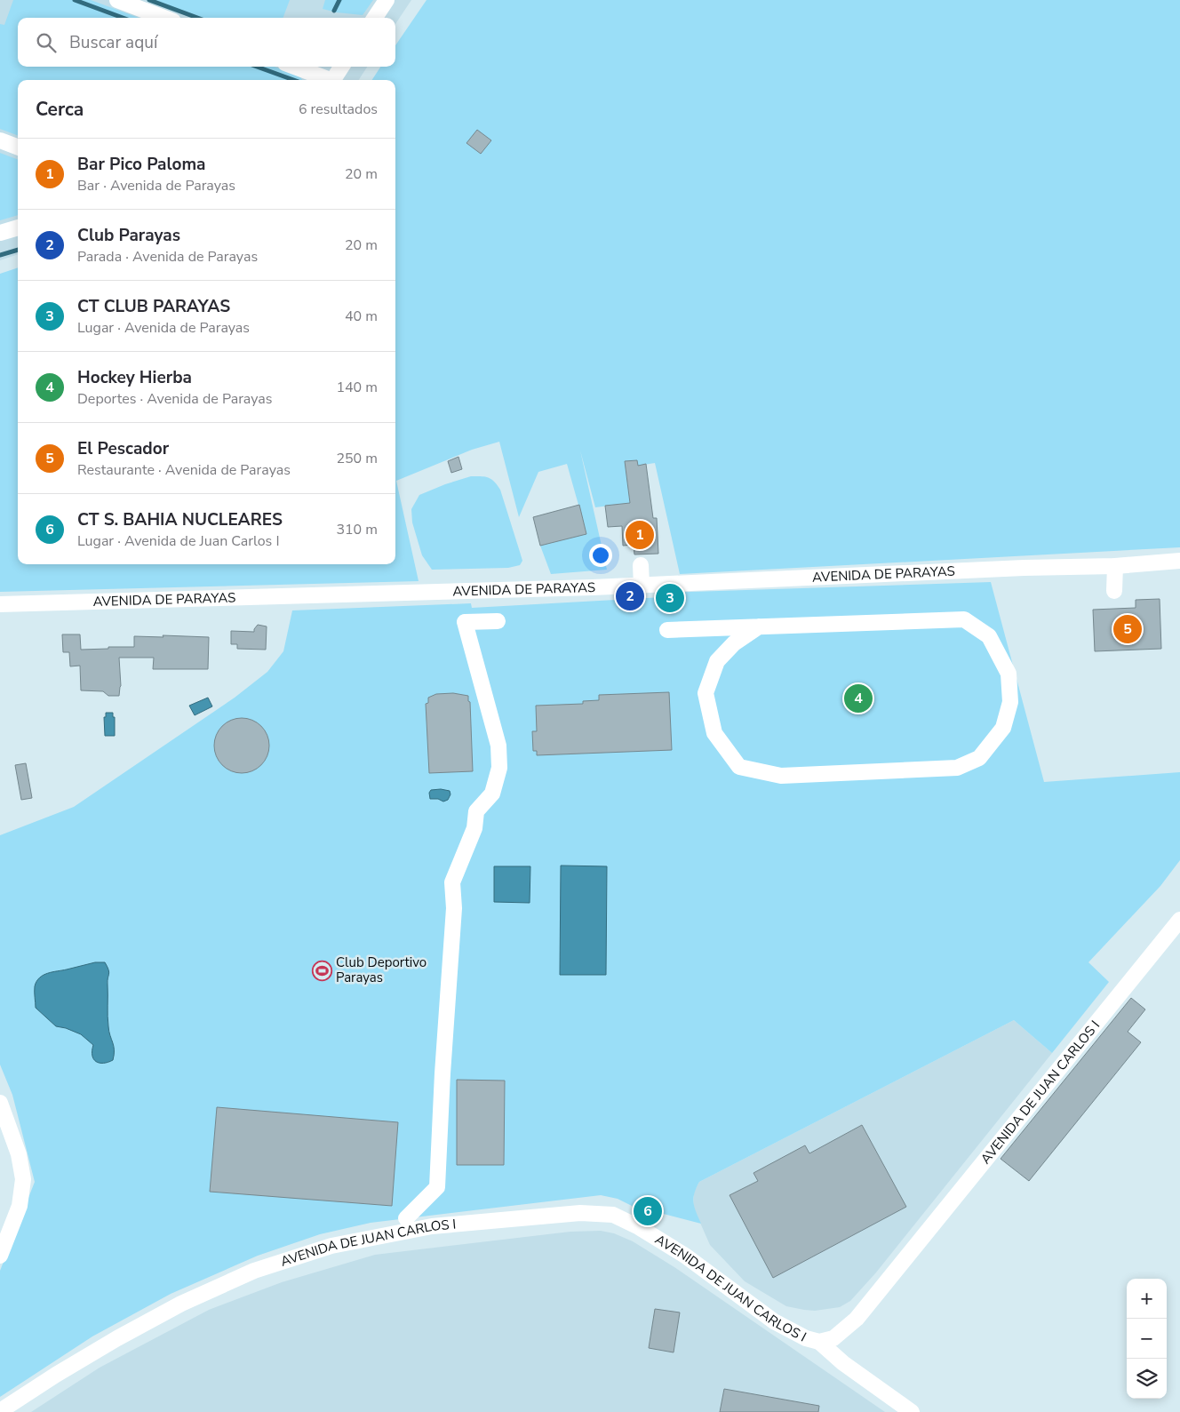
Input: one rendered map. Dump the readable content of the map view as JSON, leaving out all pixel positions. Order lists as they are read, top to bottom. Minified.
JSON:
{"streets":{"street":["AVENIDA DE PARAYAS","AVENIDA DE JUAN CARLOS I"]},"places":{"sports":["Club Deportivo Parayas"]},"page":{"search":"Buscar aquí","heading":["Cerca","6 resultados"],"list":[{"mark":"1","name":"Bar Pico Paloma","note":"Bar · Avenida de Parayas","value":"20 m"},{"mark":"2","name":"Club Parayas","note":"Parada · Avenida de Parayas","value":"20 m"},{"mark":"3","name":"CT CLUB PARAYAS","note":"Lugar · Avenida de Parayas","value":"40 m"},{"mark":"4","name":"Hockey Hierba","note":"Deportes · Avenida de Parayas","value":"140 m"},{"mark":"5","name":"El Pescador","note":"Restaurante · Avenida de Parayas","value":"250 m"},{"mark":"6","name":"CT S. BAHIA NUCLEARES","note":"Lugar · Avenida de Juan Carlos I","value":"310 m"}],"pins":["1","2","3","5","4","6"],"map_buttons":["+","−"]}}
